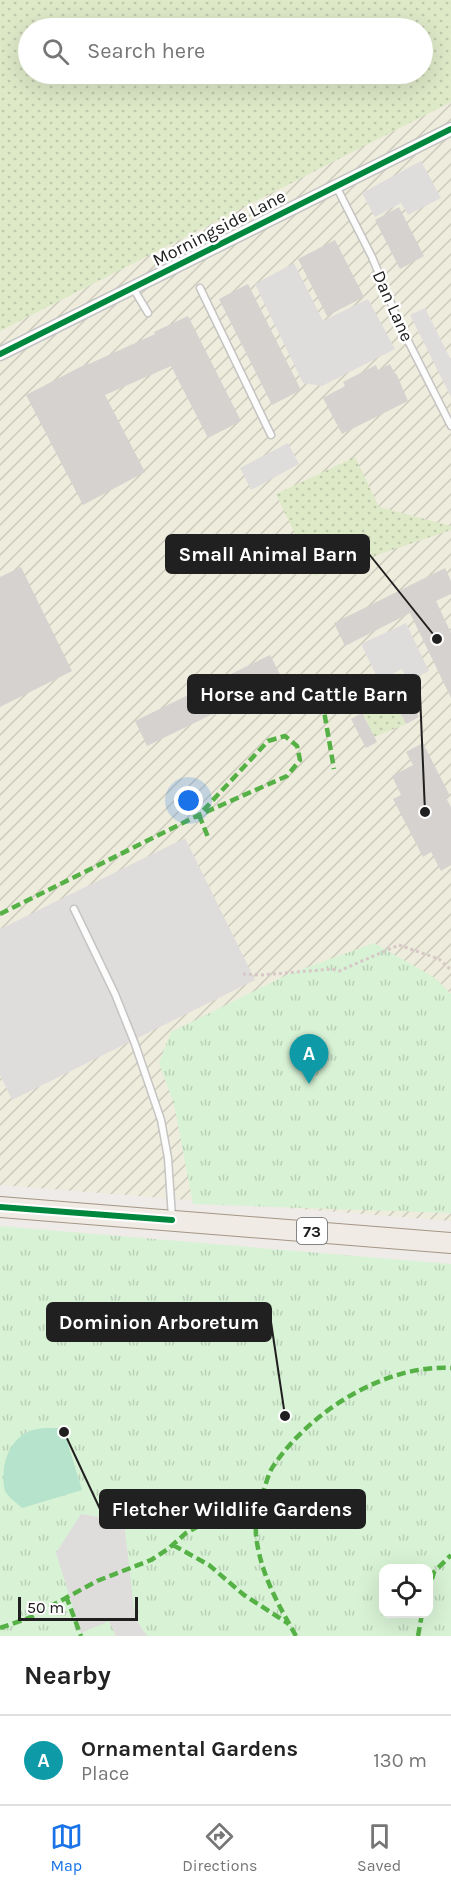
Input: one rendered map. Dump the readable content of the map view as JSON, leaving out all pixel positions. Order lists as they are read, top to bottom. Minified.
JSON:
{"streets":{"main road":["73"],"street":["Morningside Lane"],"lane":["Dan Lane"]},"crossings":[["Morningside Lane","Dan Lane"]],"places":["Small Animal Barn","Horse and Cattle Barn","Dominion Arboretum","Fletcher Wildlife Gardens"],"scale_bar":"50 m","page":{"search":"Search here","pins":"A","scale":"50 m","heading":"Nearby","list":[{"mark":"A","name":"Ornamental Gardens","note":"Place","value":"130 m"}],"nav":["Map","Directions","Saved"]}}
